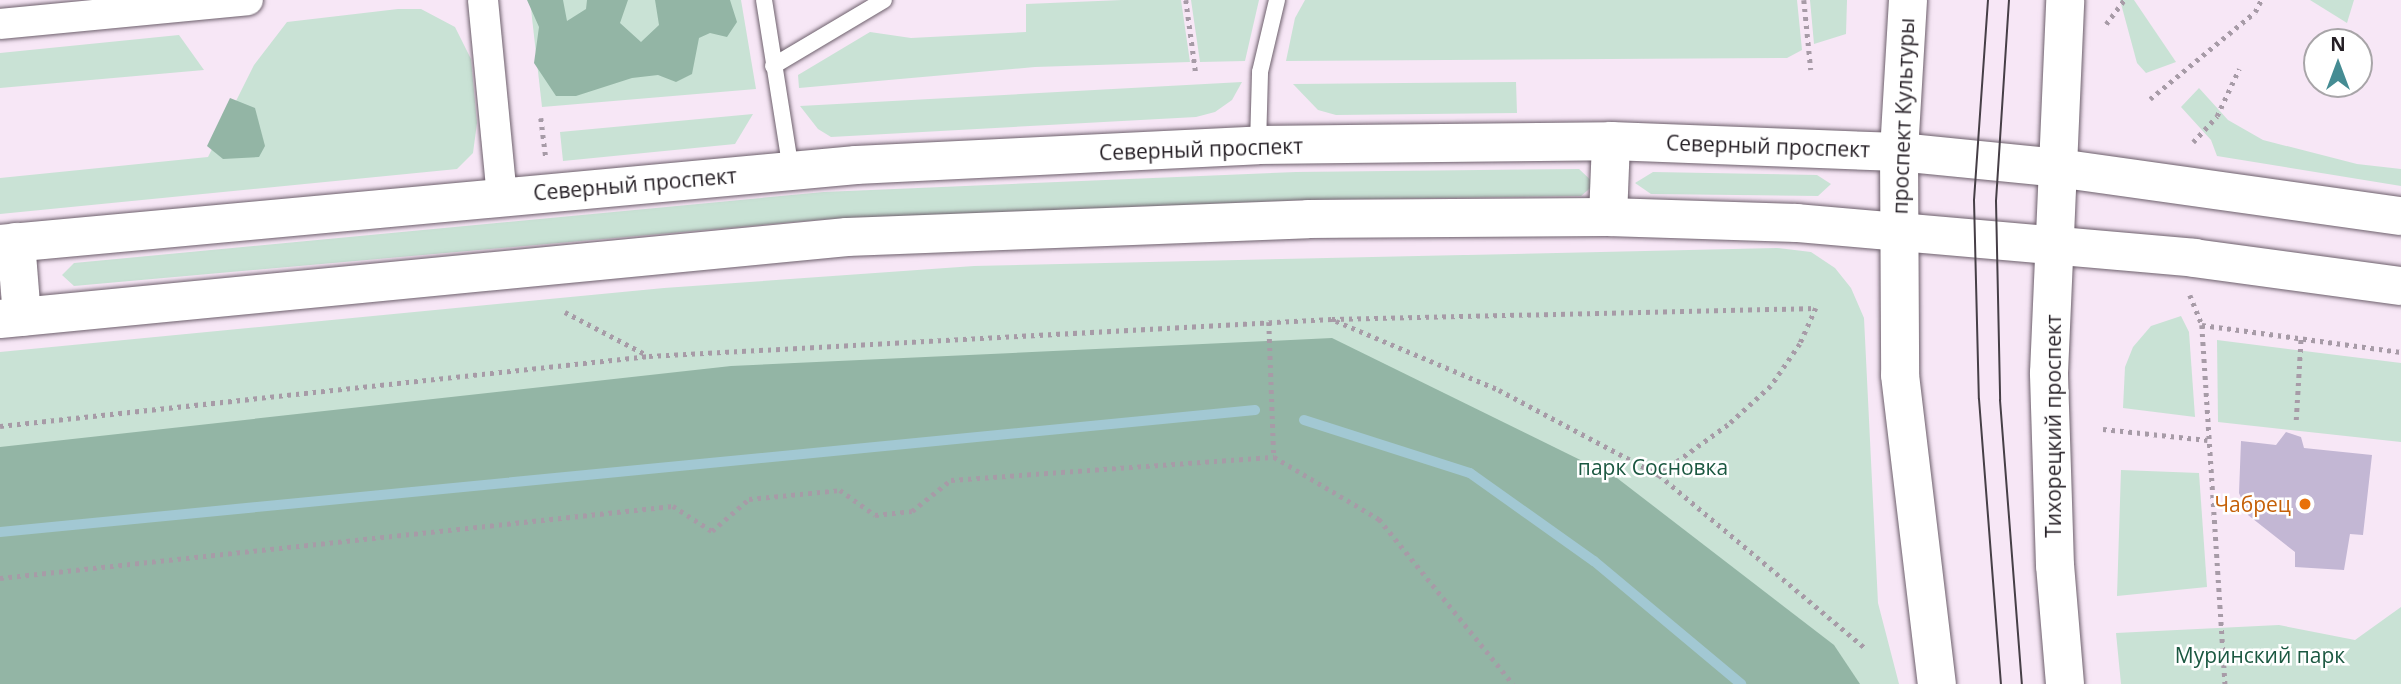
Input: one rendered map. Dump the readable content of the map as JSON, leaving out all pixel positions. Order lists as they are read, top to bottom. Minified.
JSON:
{"streets":{"main road":["проспект Культуры","Северный проспект","Тихорецкий проспект"]},"crossings":[["проспект Культуры","Северный проспект"],["Северный проспект","Тихорецкий проспект"]],"parks":["парк Сосновка","Муринский парк"],"places":["Чабрец"],"north":"top"}
